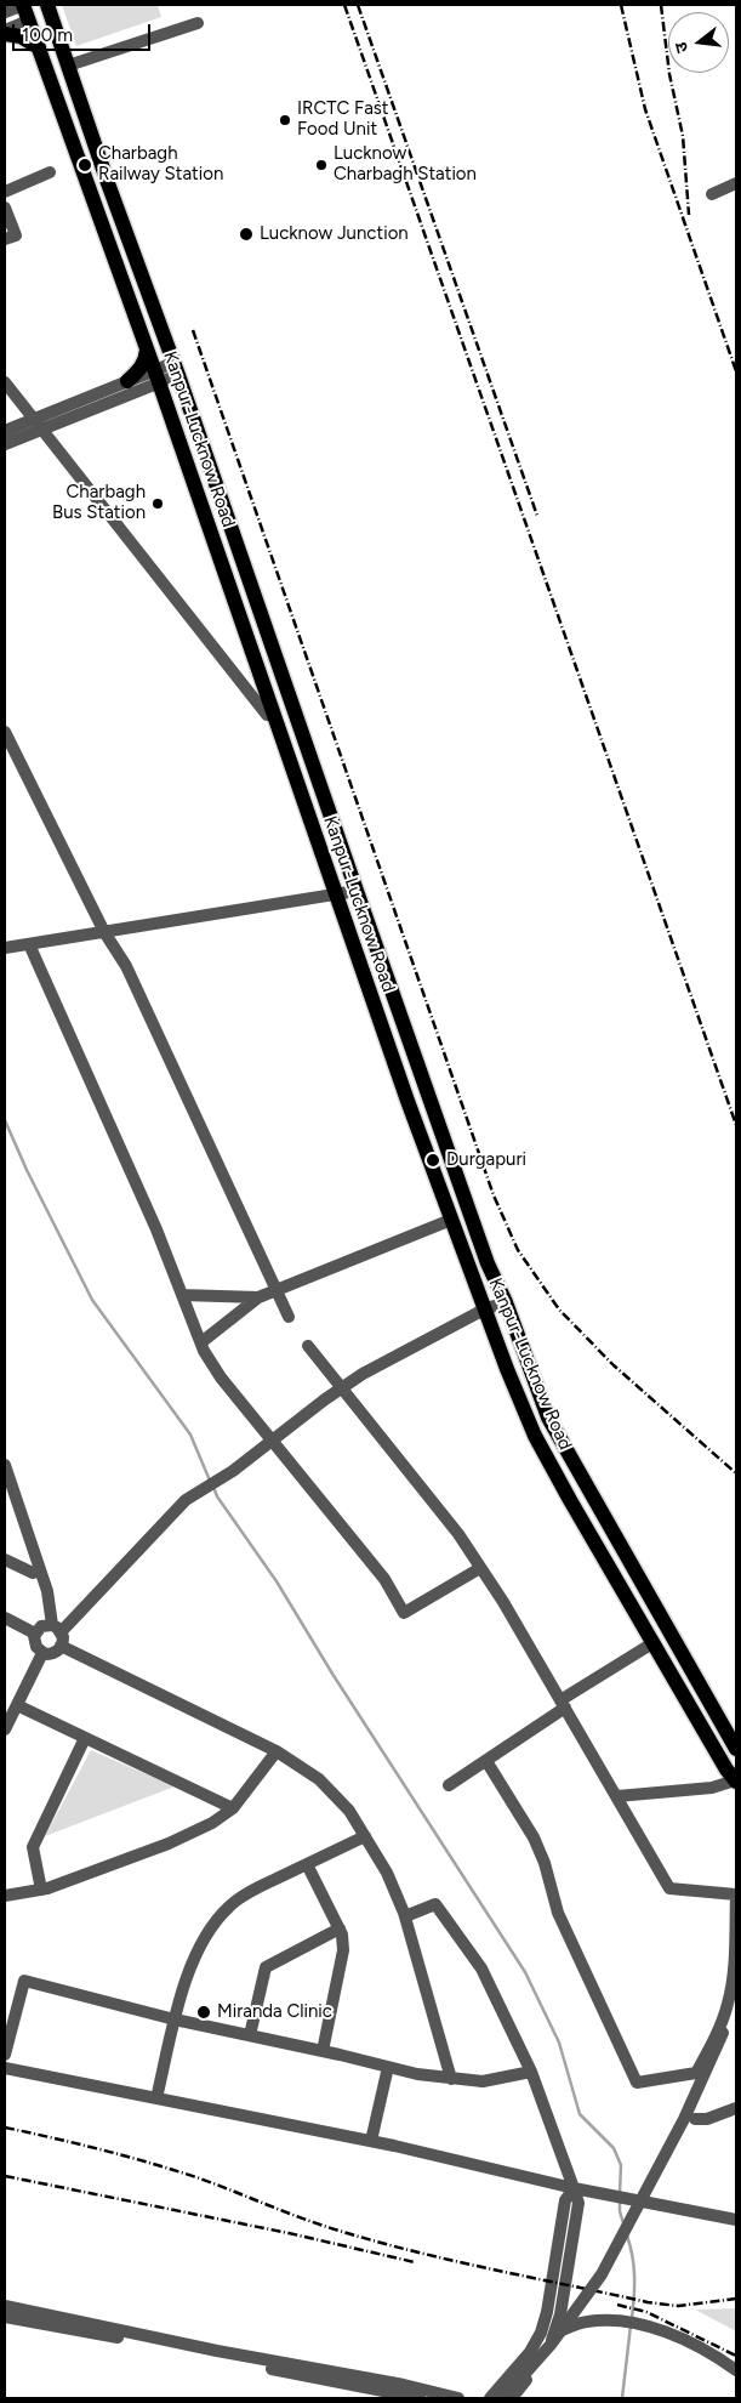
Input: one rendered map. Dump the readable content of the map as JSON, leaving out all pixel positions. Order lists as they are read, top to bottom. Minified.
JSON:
{"streets":{"main road":["Kanpur-Lucknow Road"]},"places":["IRCTC Fast Food Unit","Charbagh Railway Station","Lucknow Charbagh Station","Lucknow Junction","Charbagh Bus Station","Durgapuri","Miranda Clinic"],"scale_bar":"100 m","north":"left"}
